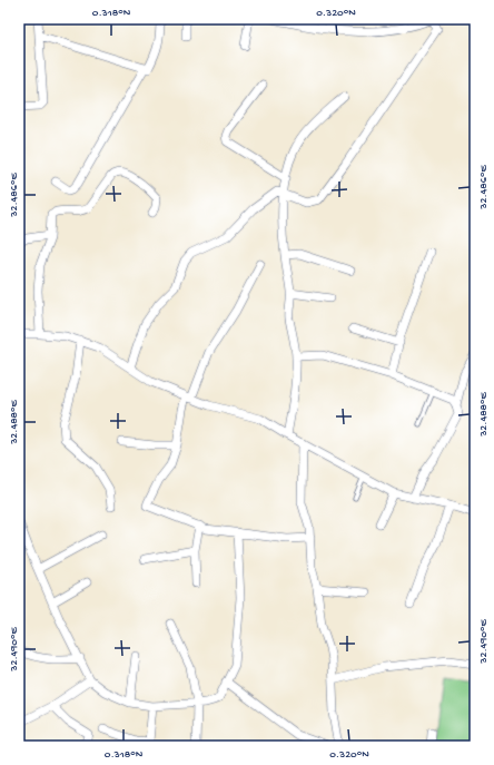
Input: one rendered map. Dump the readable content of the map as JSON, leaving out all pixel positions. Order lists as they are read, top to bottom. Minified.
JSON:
{"coordinates":["0.318°N","0.320°N","32.486°E","32.488°E","32.490°E"]}
